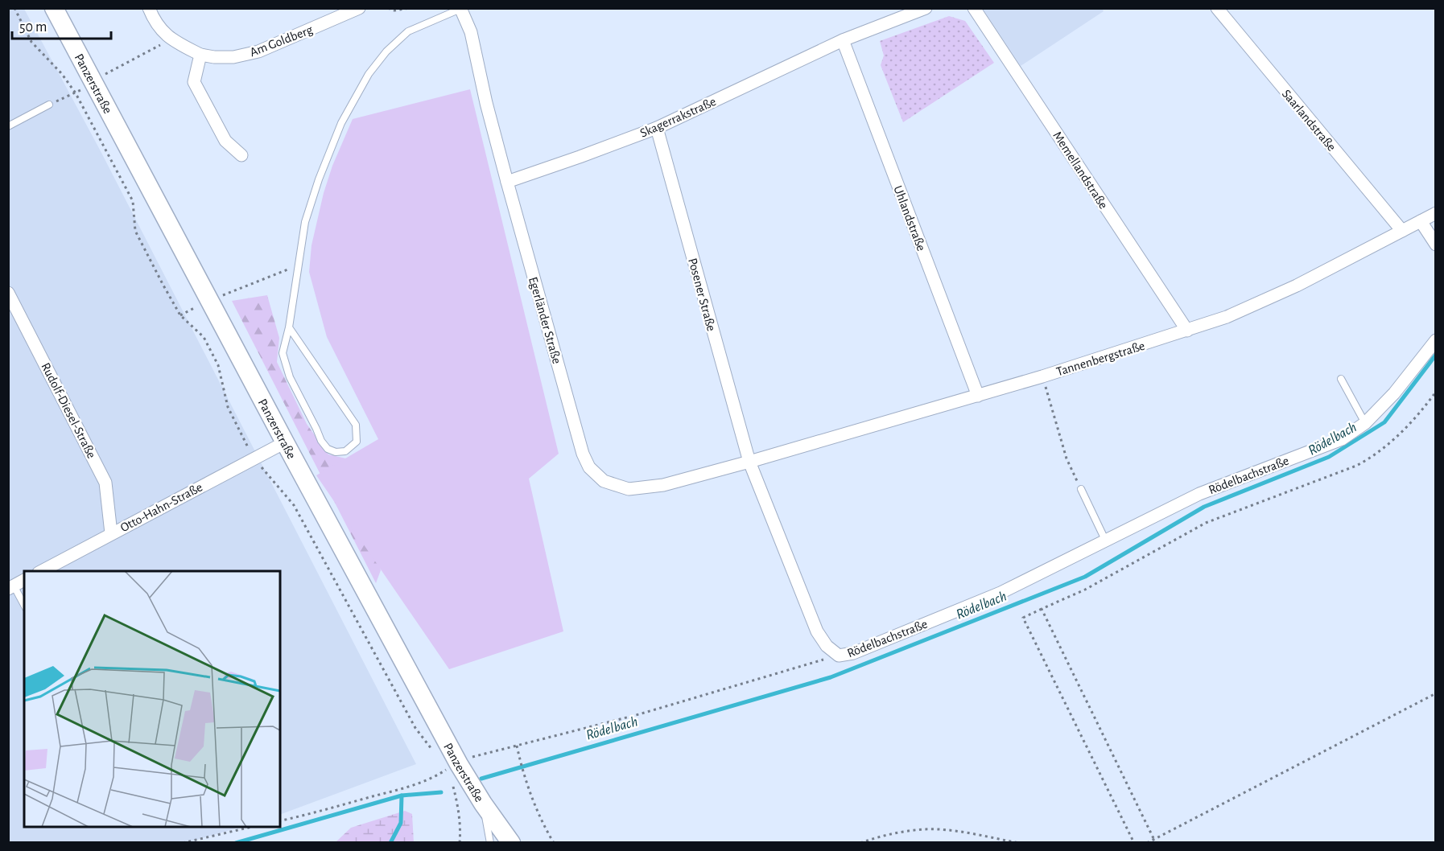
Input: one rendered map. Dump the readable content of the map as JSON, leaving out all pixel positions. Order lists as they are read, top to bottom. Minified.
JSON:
{"streets":{"main road":["Panzerstraße"],"street":["Am Goldberg","Skagerrakstraße","Saarlandstraße","Memellandstraße","Uhlandstraße","Posener Straße","Egerländer Straße","Tannenbergstraße","Rudolf-Diesel-Straße","Rödelbachstraße","Otto-Hahn-Straße"]},"crossings":[["Panzerstraße","Otto-Hahn-Straße"],["Skagerrakstraße","Uhlandstraße"],["Skagerrakstraße","Posener Straße"],["Skagerrakstraße","Egerländer Straße"],["Saarlandstraße","Tannenbergstraße"],["Memellandstraße","Tannenbergstraße"],["Uhlandstraße","Tannenbergstraße"],["Posener Straße","Egerländer Straße"],["Posener Straße","Tannenbergstraße"],["Posener Straße","Rödelbachstraße"],["Egerländer Straße","Tannenbergstraße"],["Egerländer Straße","Rödelbachstraße"],["Tannenbergstraße","Rödelbachstraße"],["Rudolf-Diesel-Straße","Otto-Hahn-Straße"]],"water":["Rödelbach"],"scale_bar":"50 m"}
